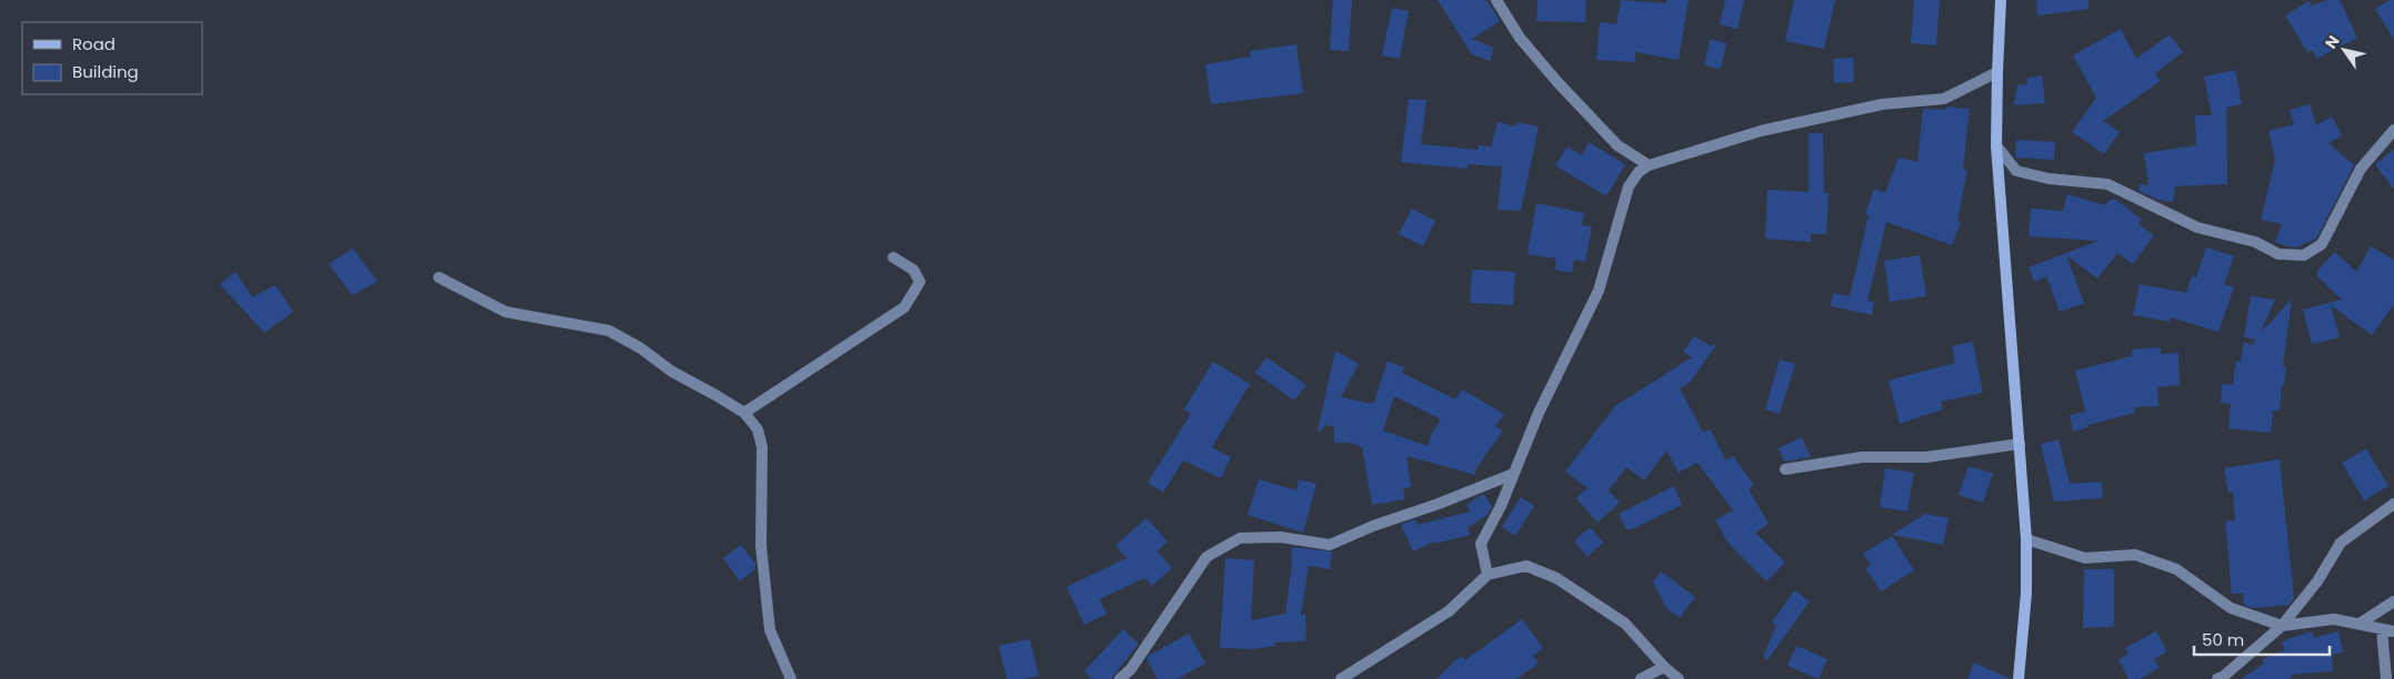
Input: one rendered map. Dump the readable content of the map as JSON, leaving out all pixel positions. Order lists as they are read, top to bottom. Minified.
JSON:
{"legend":["Road","Building"],"scale_bar":"50 m","north":"top left"}
